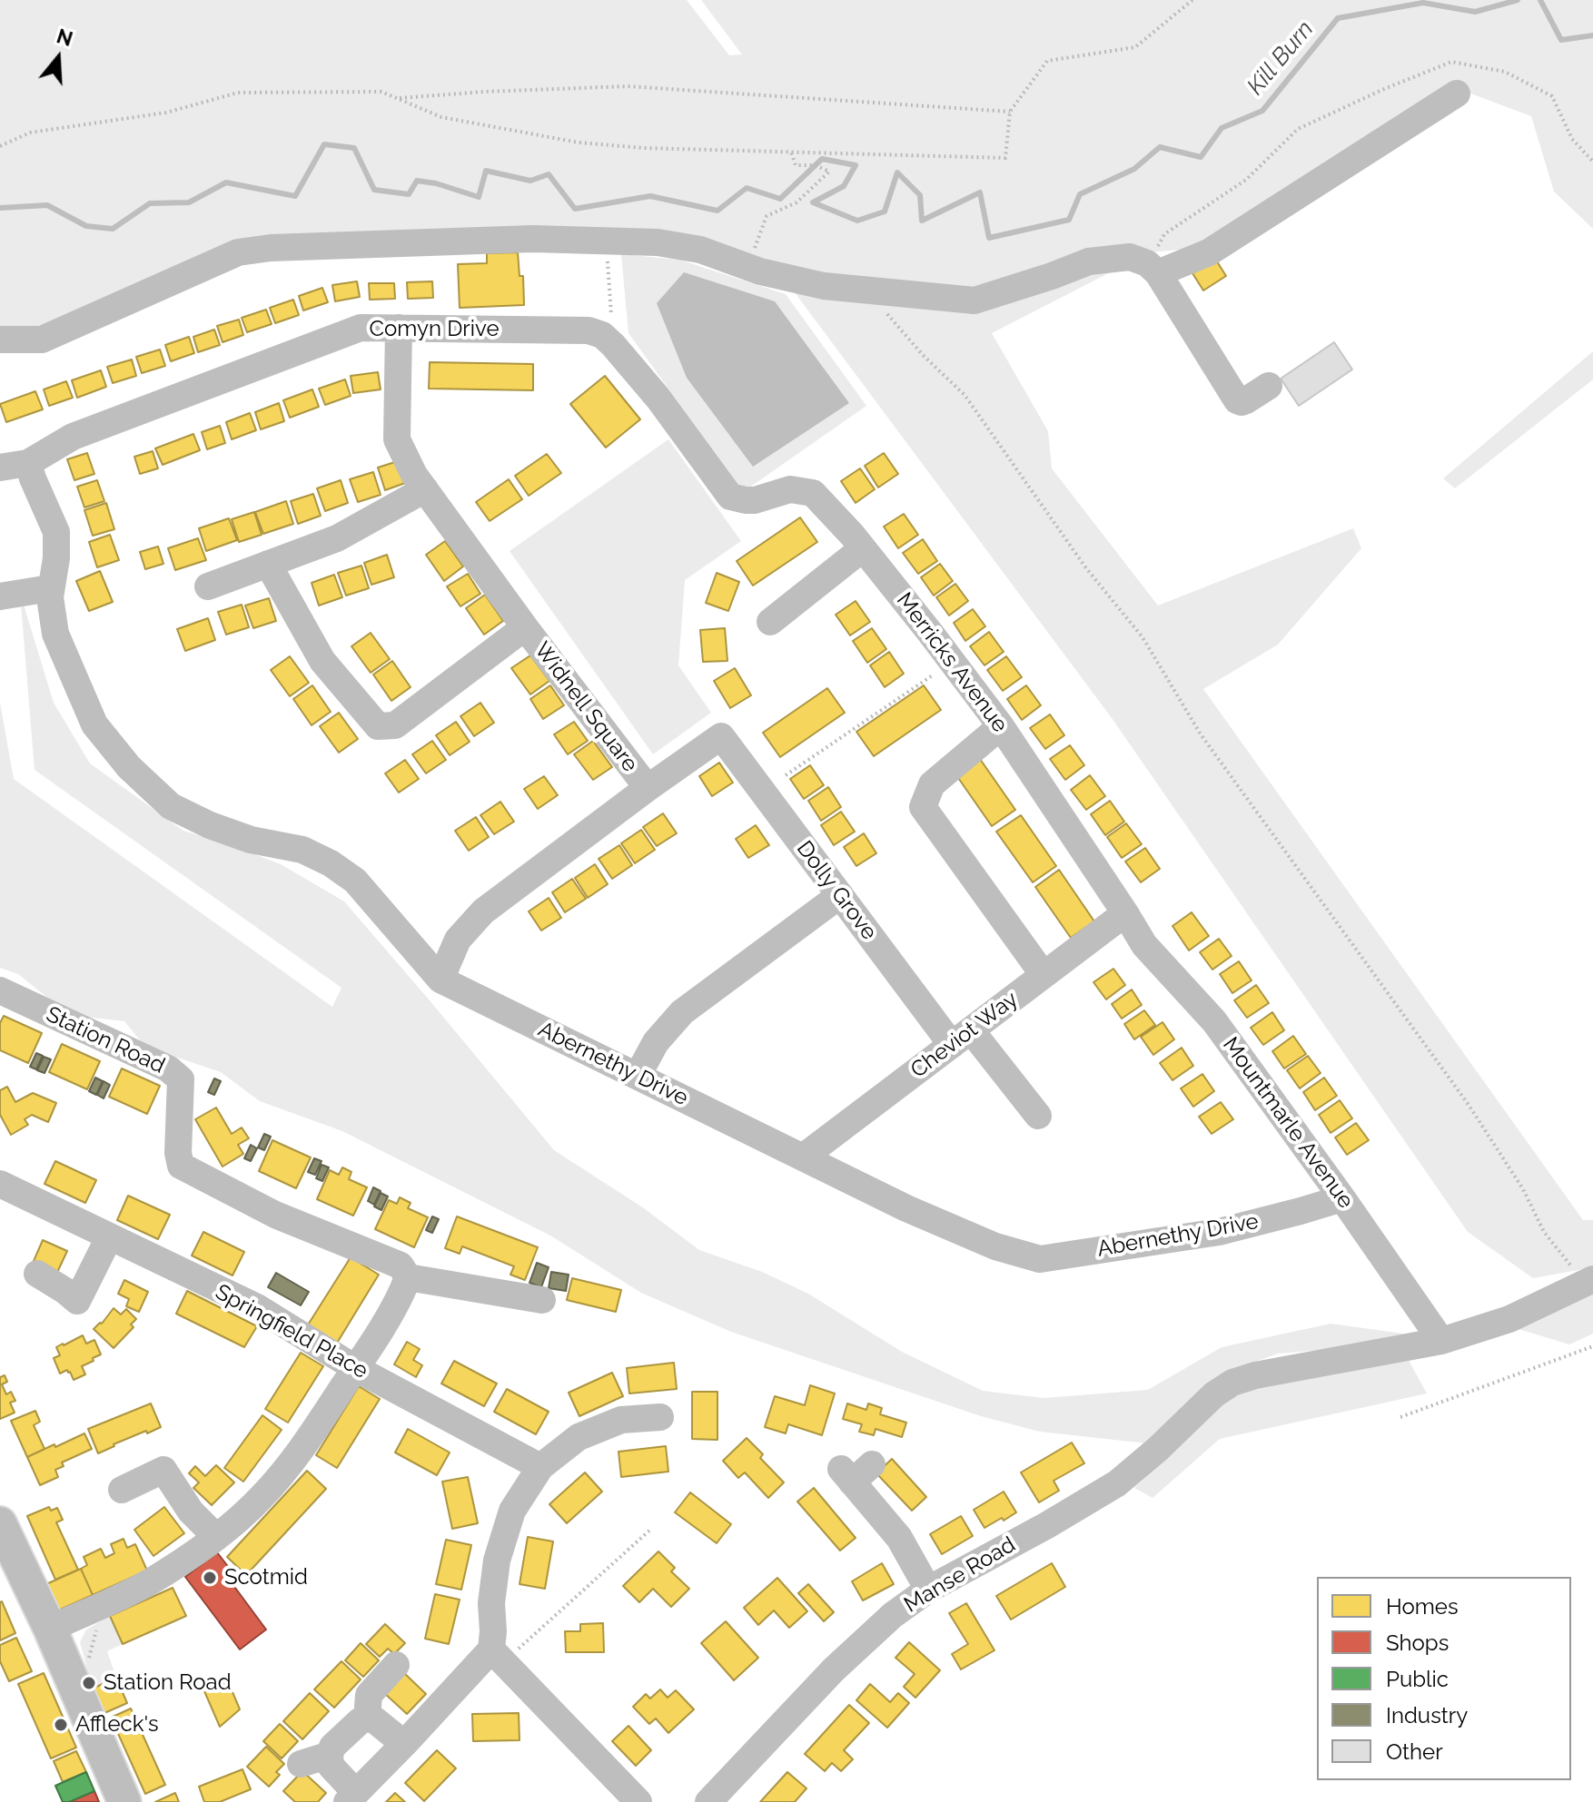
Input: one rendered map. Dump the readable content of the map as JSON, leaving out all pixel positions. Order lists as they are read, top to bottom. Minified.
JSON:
{"streets":{"street":["Comyn Drive","Merricks Avenue","Widnell Square","Dolly Grove","Cheviot Way","Station Road","Abernethy Drive","Mountmarle Avenue","Springfield Place","Manse Road"]},"crossings":[["Comyn Drive","Merricks Avenue"],["Comyn Drive","Widnell Square"],["Comyn Drive","Abernethy Drive"],["Merricks Avenue","Cheviot Way"],["Merricks Avenue","Mountmarle Avenue"],["Widnell Square","Dolly Grove"],["Widnell Square","Abernethy Drive"],["Dolly Grove","Cheviot Way"],["Cheviot Way","Abernethy Drive"],["Cheviot Way","Mountmarle Avenue"],["Abernethy Drive","Mountmarle Avenue"],["Mountmarle Avenue","Manse Road"]],"water":["Kill Burn"],"places":["Scotmid","Station Road","Affleck's"],"legend":["Homes","Shops","Public","Industry","Other"],"north":"top"}
